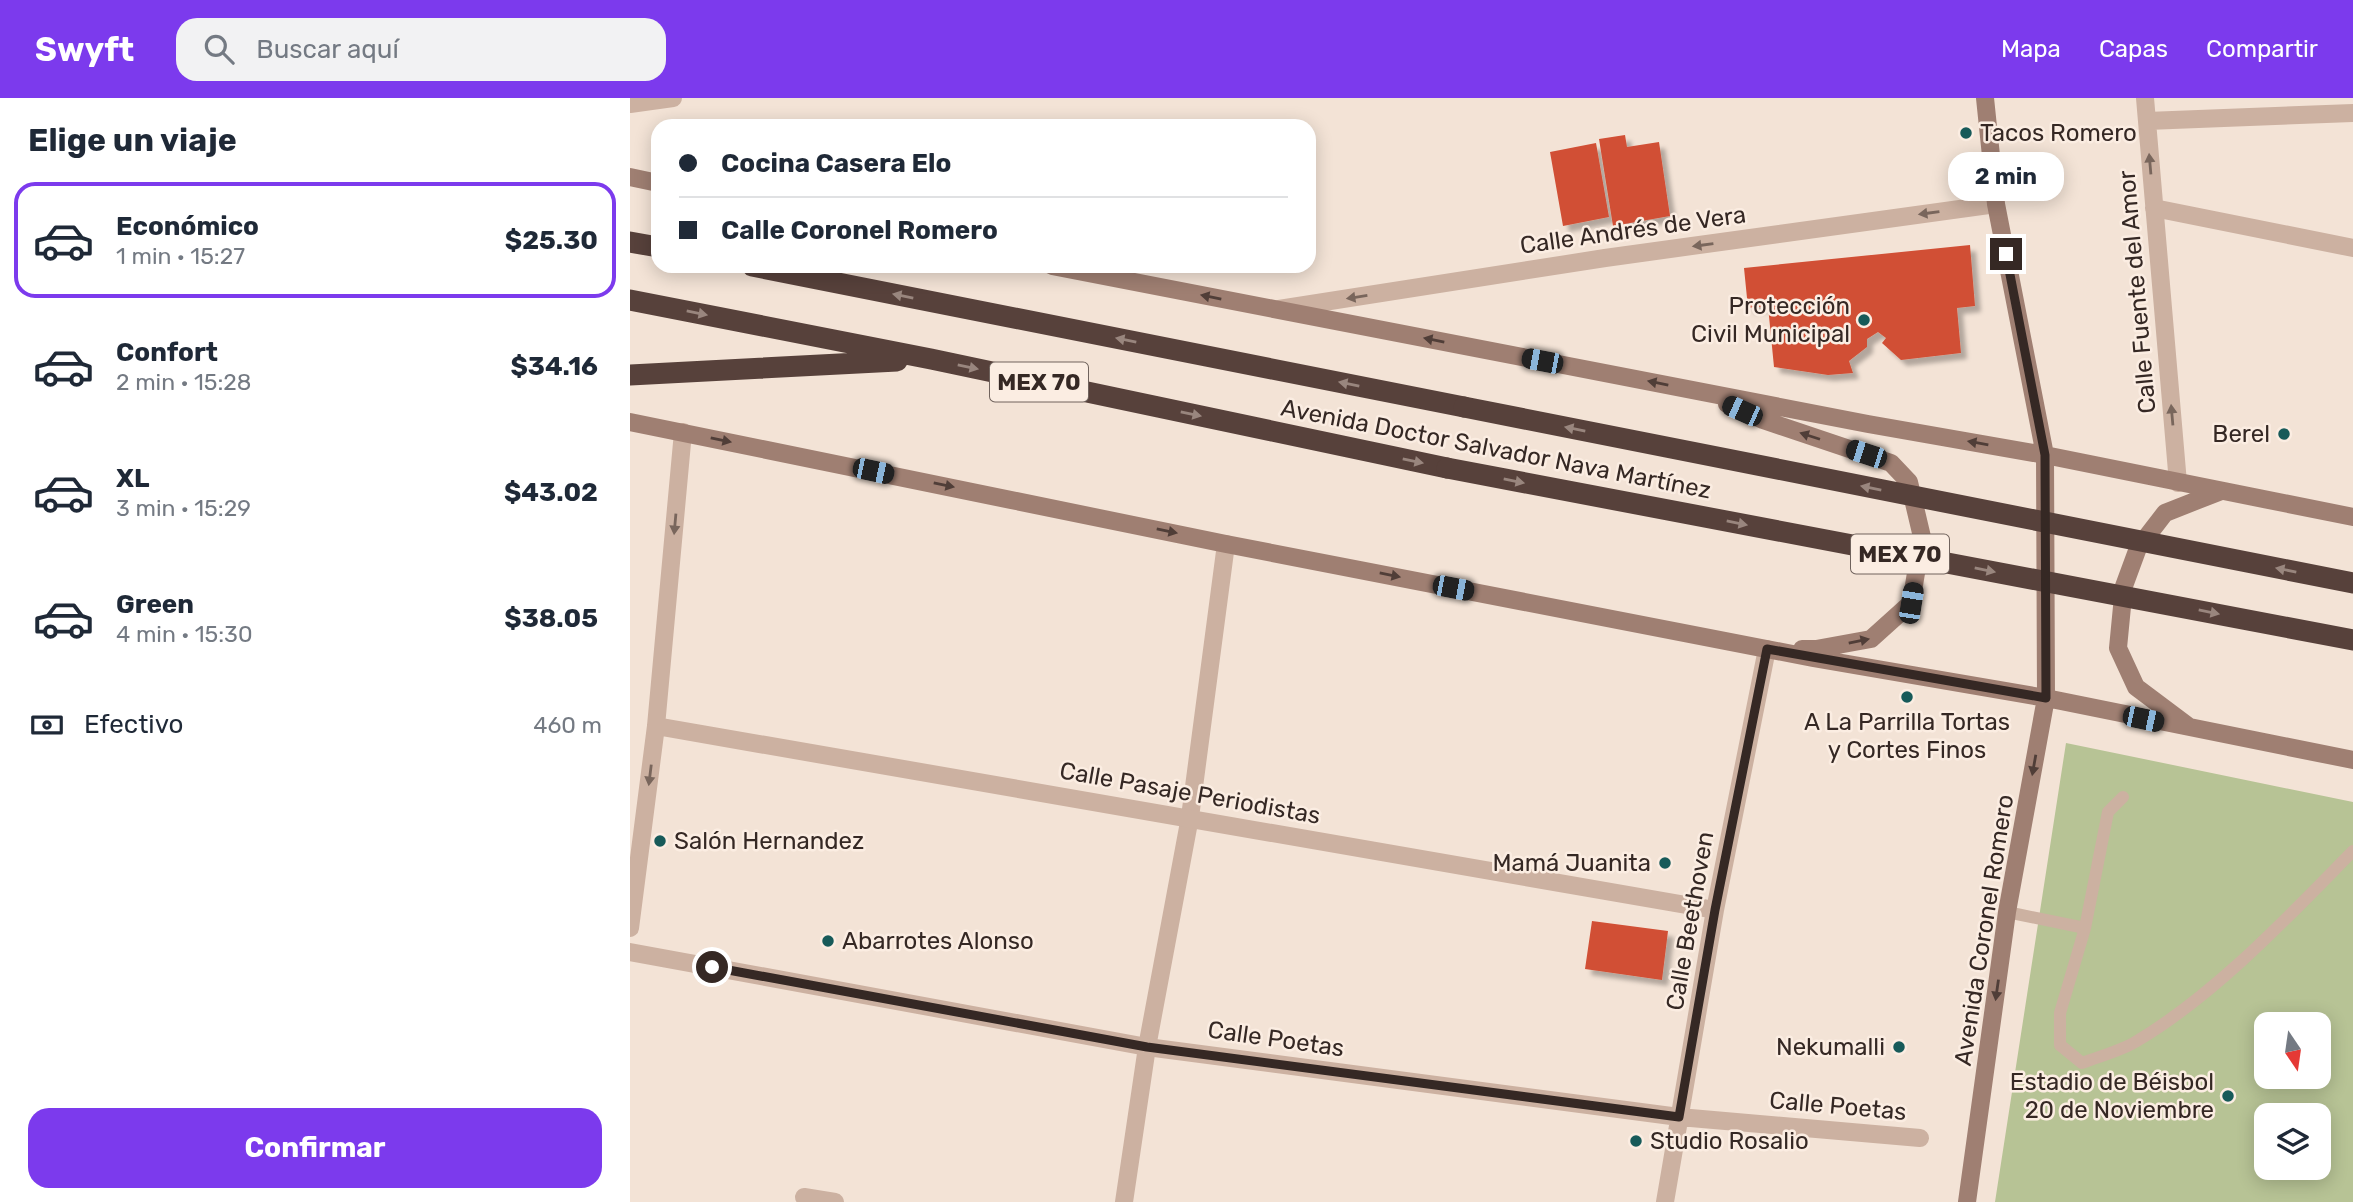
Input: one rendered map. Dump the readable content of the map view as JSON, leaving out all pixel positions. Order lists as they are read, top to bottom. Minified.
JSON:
{"streets":{"highway":["MEX 70","Avenida Doctor Salvador Nava Martínez"],"main road":["Avenida Coronel Romero"],"street":["Calle Andrés de Vera","Calle Fuente del Amor","Calle Pasaje Periodistas","Calle Beethoven","Calle Poetas"]},"crossings":[["Calle Andrés de Vera","Avenida Coronel Romero"],["Calle Pasaje Periodistas","Calle Beethoven"],["Calle Beethoven","Calle Poetas"]],"one_way":["Calle Andrés de Vera","Calle Fuente del Amor","Avenida Coronel Romero"],"places":["Tacos Romero","Protección Civil Municipal","Berel","A La Parrilla Tortas y Cortes Finos","Salón Hernandez","Mamá Juanita","Abarrotes Alonso","Nekumalli","Estadio de Béisbol 20 de Noviembre","Studio Rosalio"],"north":"bottom","page":{"header":"Swyft","search":"Buscar aquí","nav":["Mapa","Capas","Compartir"],"heading":"Elige un viaje","banner":["Cocina Casera Elo","Calle Coronel Romero"],"bubble":"2 min","list":[{"name":"Económico","note":"1 min · 15:27","value":"$25.30"},{"name":"Confort","note":"2 min · 15:28","value":"$34.16"},{"name":"XL","note":"3 min · 15:29","value":"$43.02"},{"name":"Green","note":"4 min · 15:30","value":"$38.05"}],"pay":["Efectivo","460 m"],"buttons":"Confirmar"}}
